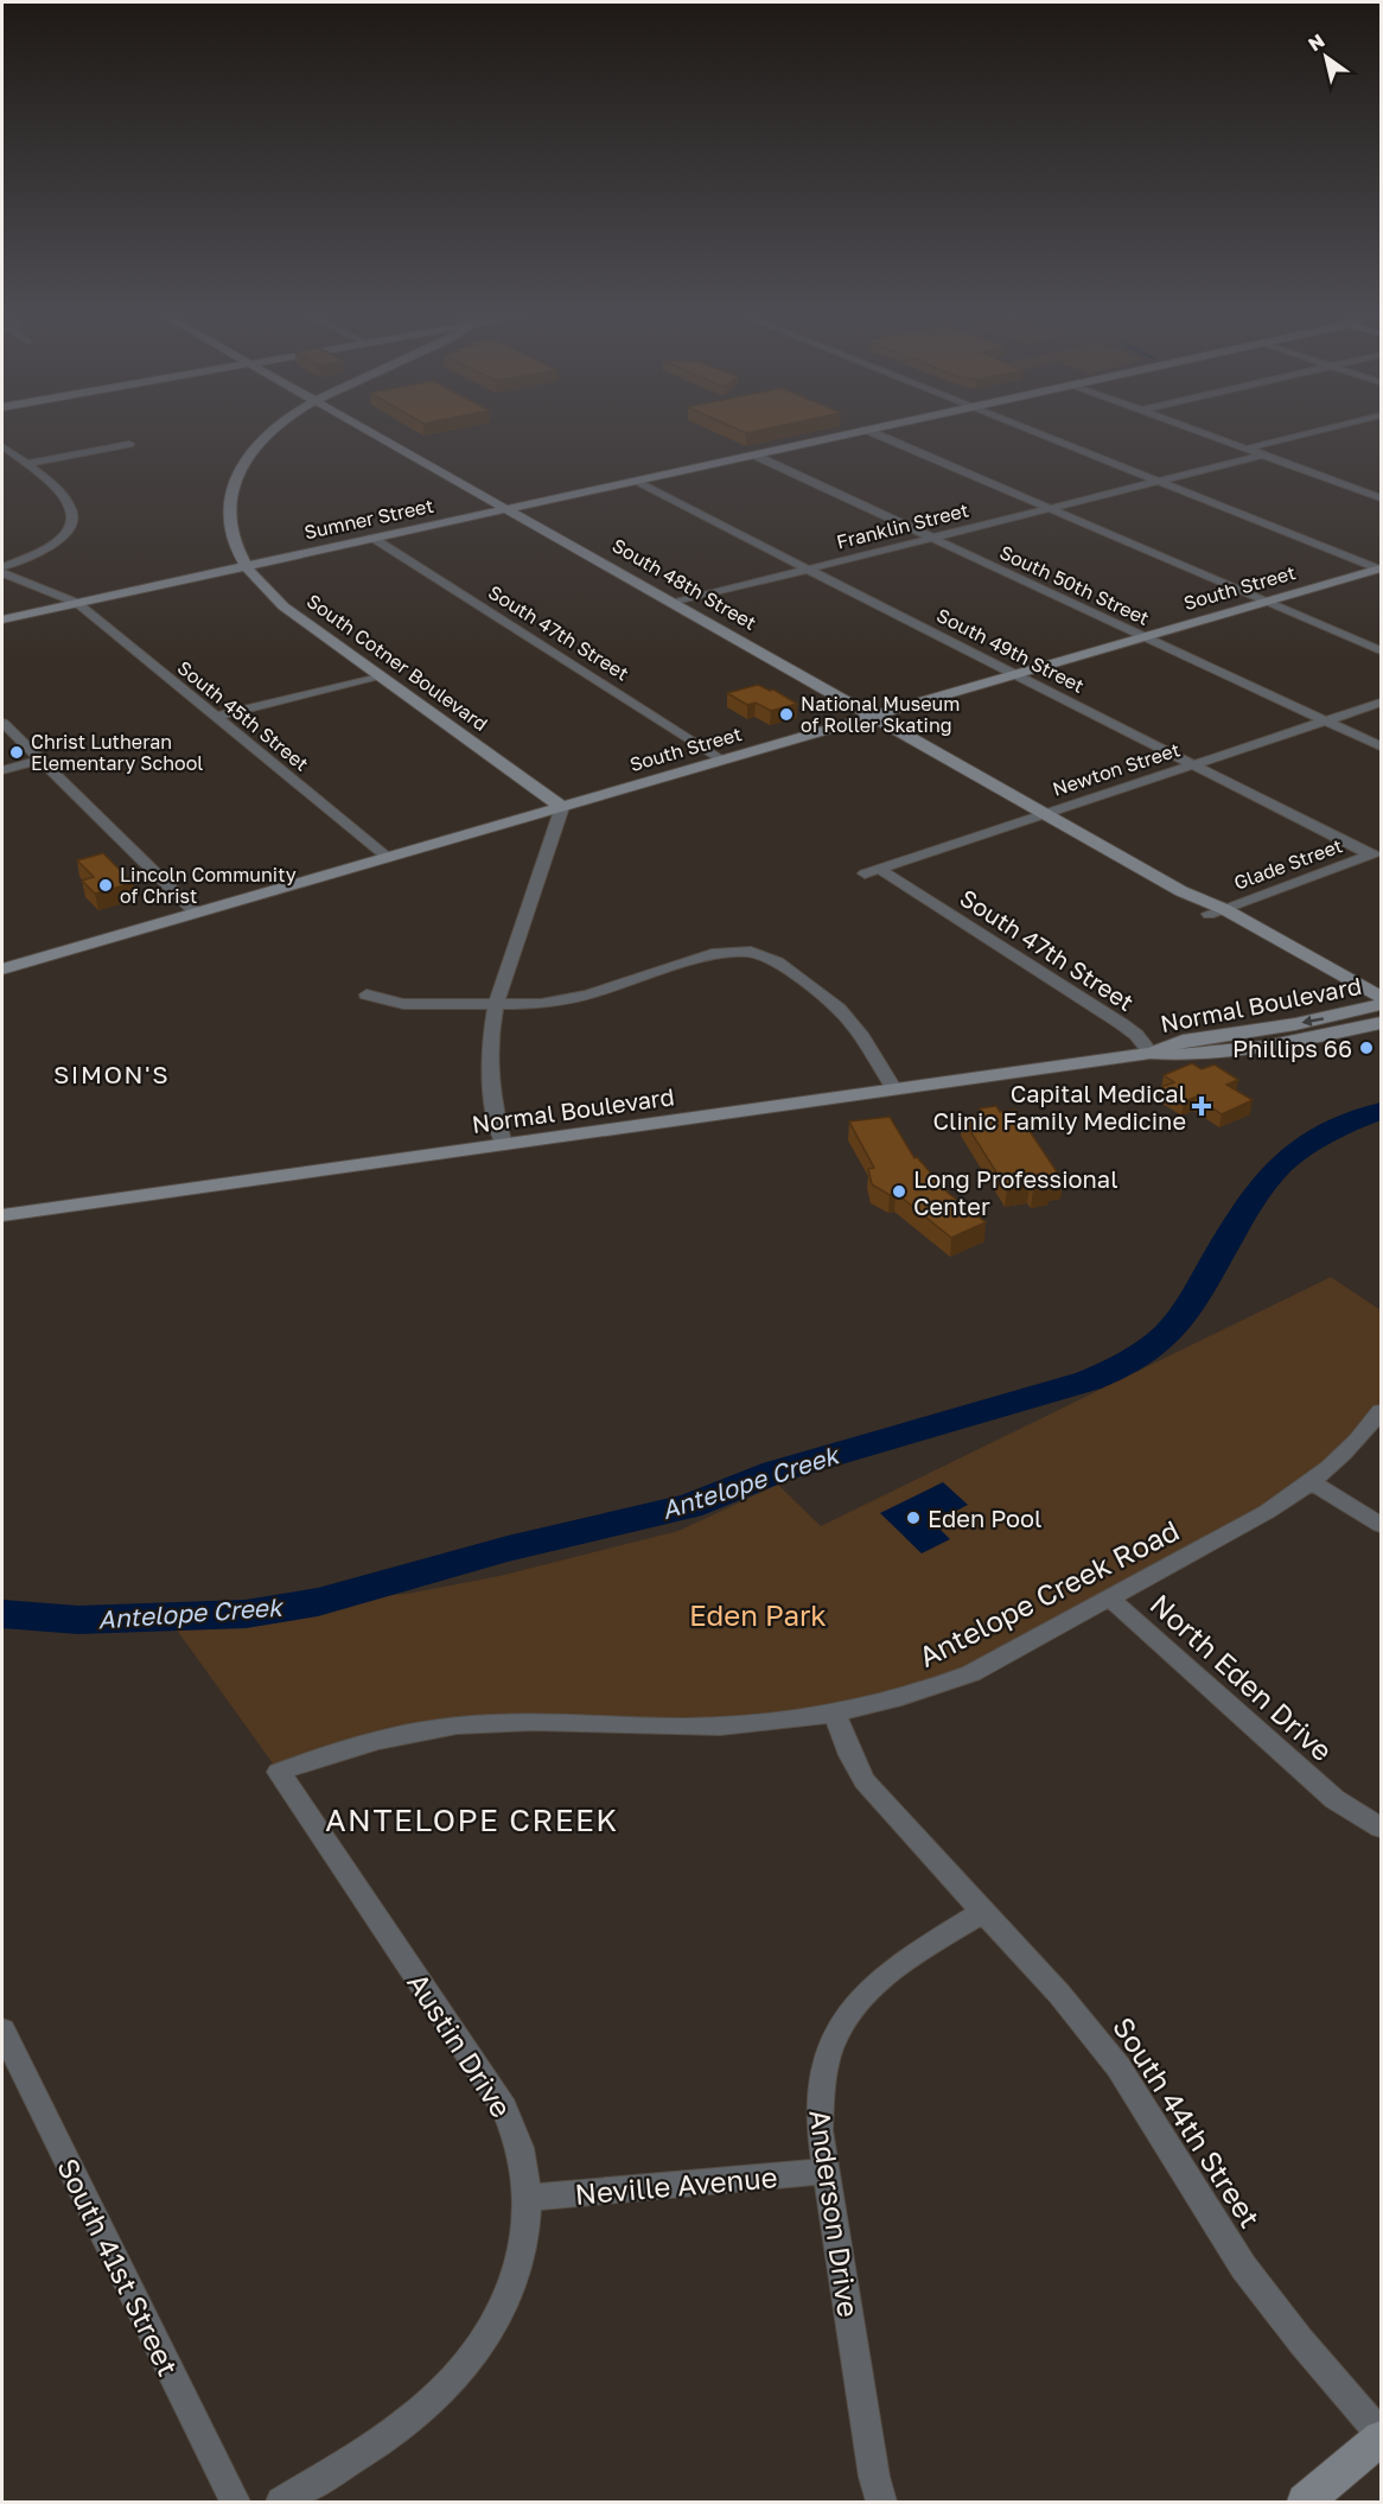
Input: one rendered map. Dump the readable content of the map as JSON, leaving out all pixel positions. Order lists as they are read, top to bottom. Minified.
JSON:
{"streets":{"main road":["Sumner Street","South 48th Street","South Street","South Cotner Boulevard","Normal Boulevard"],"street":["Franklin Street","South 50th Street","South 47th Street","South 49th Street","South 45th Street","Newton Street","Glade Street","Antelope Creek Road","North Eden Drive","Austin Drive","South 44th Street","Neville Avenue","Anderson Drive","South 41st Street"]},"crossings":[["Sumner Street","South 48th Street"],["Sumner Street","South 50th Street"],["Sumner Street","South 47th Street"],["Sumner Street","South 49th Street"],["Sumner Street","South Cotner Boulevard"],["Sumner Street","South 45th Street"],["Franklin Street","South 48th Street"],["Franklin Street","South 50th Street"],["Franklin Street","South 49th Street"],["South 48th Street","South Street"],["South 48th Street","Newton Street"],["South 48th Street","Glade Street"],["South 48th Street","Normal Boulevard"],["South 50th Street","South Street"],["South 50th Street","Newton Street"],["South Street","South 47th Street"],["South Street","South 49th Street"],["South Street","South Cotner Boulevard"],["South Street","South 45th Street"],["South 47th Street","Newton Street"],["South 47th Street","Normal Boulevard"],["South 49th Street","Newton Street"],["South 49th Street","Glade Street"],["Antelope Creek Road","North Eden Drive"],["Antelope Creek Road","Austin Drive"],["Antelope Creek Road","South 44th Street"],["Austin Drive","Neville Avenue"],["South 44th Street","Anderson Drive"],["Neville Avenue","Anderson Drive"]],"districts":["SIMON'S","ANTELOPE CREEK"],"water":["Antelope Creek"],"parks":["Eden Park"],"places":{"other":["National Museum of Roller Skating","Christ Lutheran Elementary School","Lincoln Community of Christ","Phillips 66","Long Professional Center","Eden Pool"],"health":["Capital Medical Clinic Family Medicine"]},"north":"top left"}
